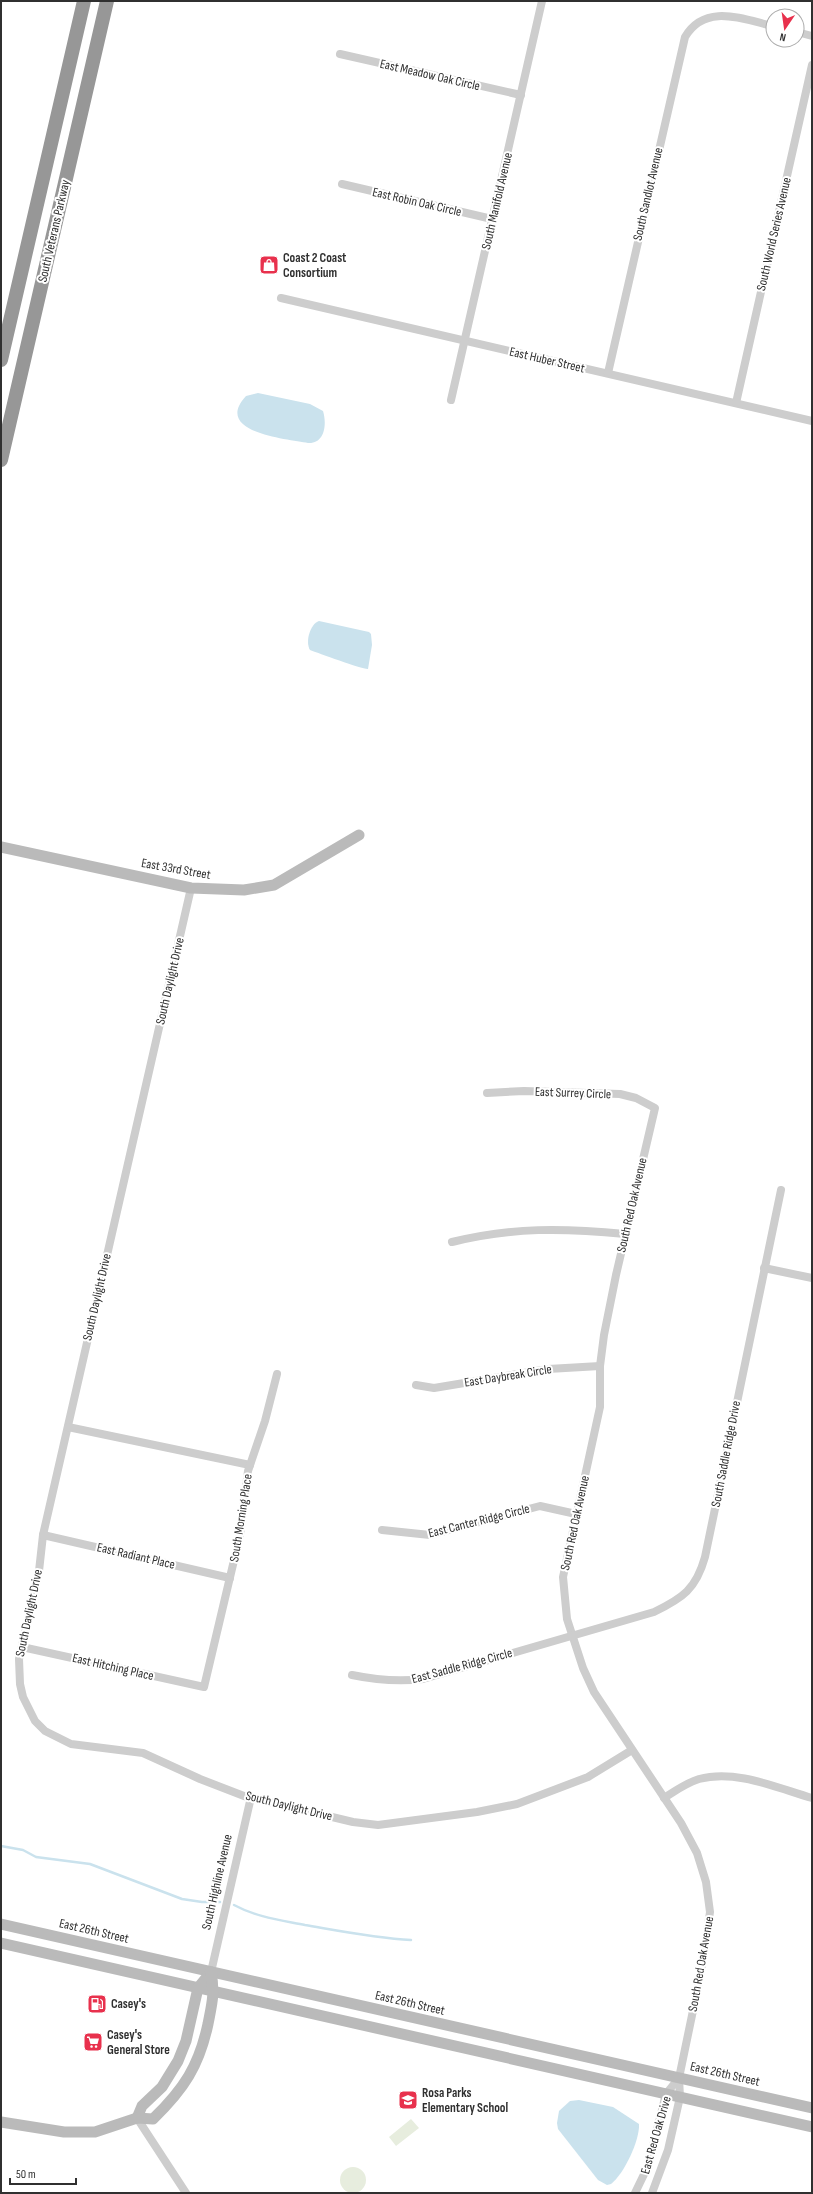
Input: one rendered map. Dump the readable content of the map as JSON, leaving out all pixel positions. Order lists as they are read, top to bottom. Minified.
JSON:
{"streets":{"highway":["South Veterans Parkway"],"main road":["East 33rd Street","South Highline Avenue","East 26th Street"],"street":["East Meadow Oak Circle","South Sandlot Avenue","South Manifold Avenue","East Robin Oak Circle","South World Series Avenue","East Huber Street","South Daylight Drive","East Surrey Circle","South Red Oak Avenue","East Daybreak Circle","South Saddle Ridge Drive","South Morning Place","East Canter Ridge Circle","East Radiant Place","East Saddle Ridge Circle","East Hitching Place","East Red Oak Drive"]},"crossings":[["East Meadow Oak Circle","South Manifold Avenue"],["South Sandlot Avenue","East Huber Street"],["South Manifold Avenue","East Robin Oak Circle"],["South Manifold Avenue","East Huber Street"],["South World Series Avenue","East Huber Street"],["East 33rd Street","South Daylight Drive"],["South Daylight Drive","South Red Oak Avenue"],["South Daylight Drive","East Radiant Place"],["South Daylight Drive","East Hitching Place"],["South Daylight Drive","South Highline Avenue"],["East Surrey Circle","South Red Oak Avenue"],["South Red Oak Avenue","East Daybreak Circle"],["South Red Oak Avenue","South Saddle Ridge Drive"],["South Red Oak Avenue","East Canter Ridge Circle"],["South Red Oak Avenue","East Saddle Ridge Circle"],["South Red Oak Avenue","East 26th Street"],["South Red Oak Avenue","East Red Oak Drive"],["South Saddle Ridge Drive","East Saddle Ridge Circle"],["South Morning Place","East Radiant Place"],["South Morning Place","East Hitching Place"],["South Highline Avenue","East 26th Street"],["East 26th Street","East Red Oak Drive"]],"places":{"shop":["Coast 2 Coast Consortium"],"fuel station":["Casey's"],"supermarket":["Casey's General Store"],"school or university":["Rosa Parks Elementary School"]},"scale_bar":"50 m","north":"bottom"}
